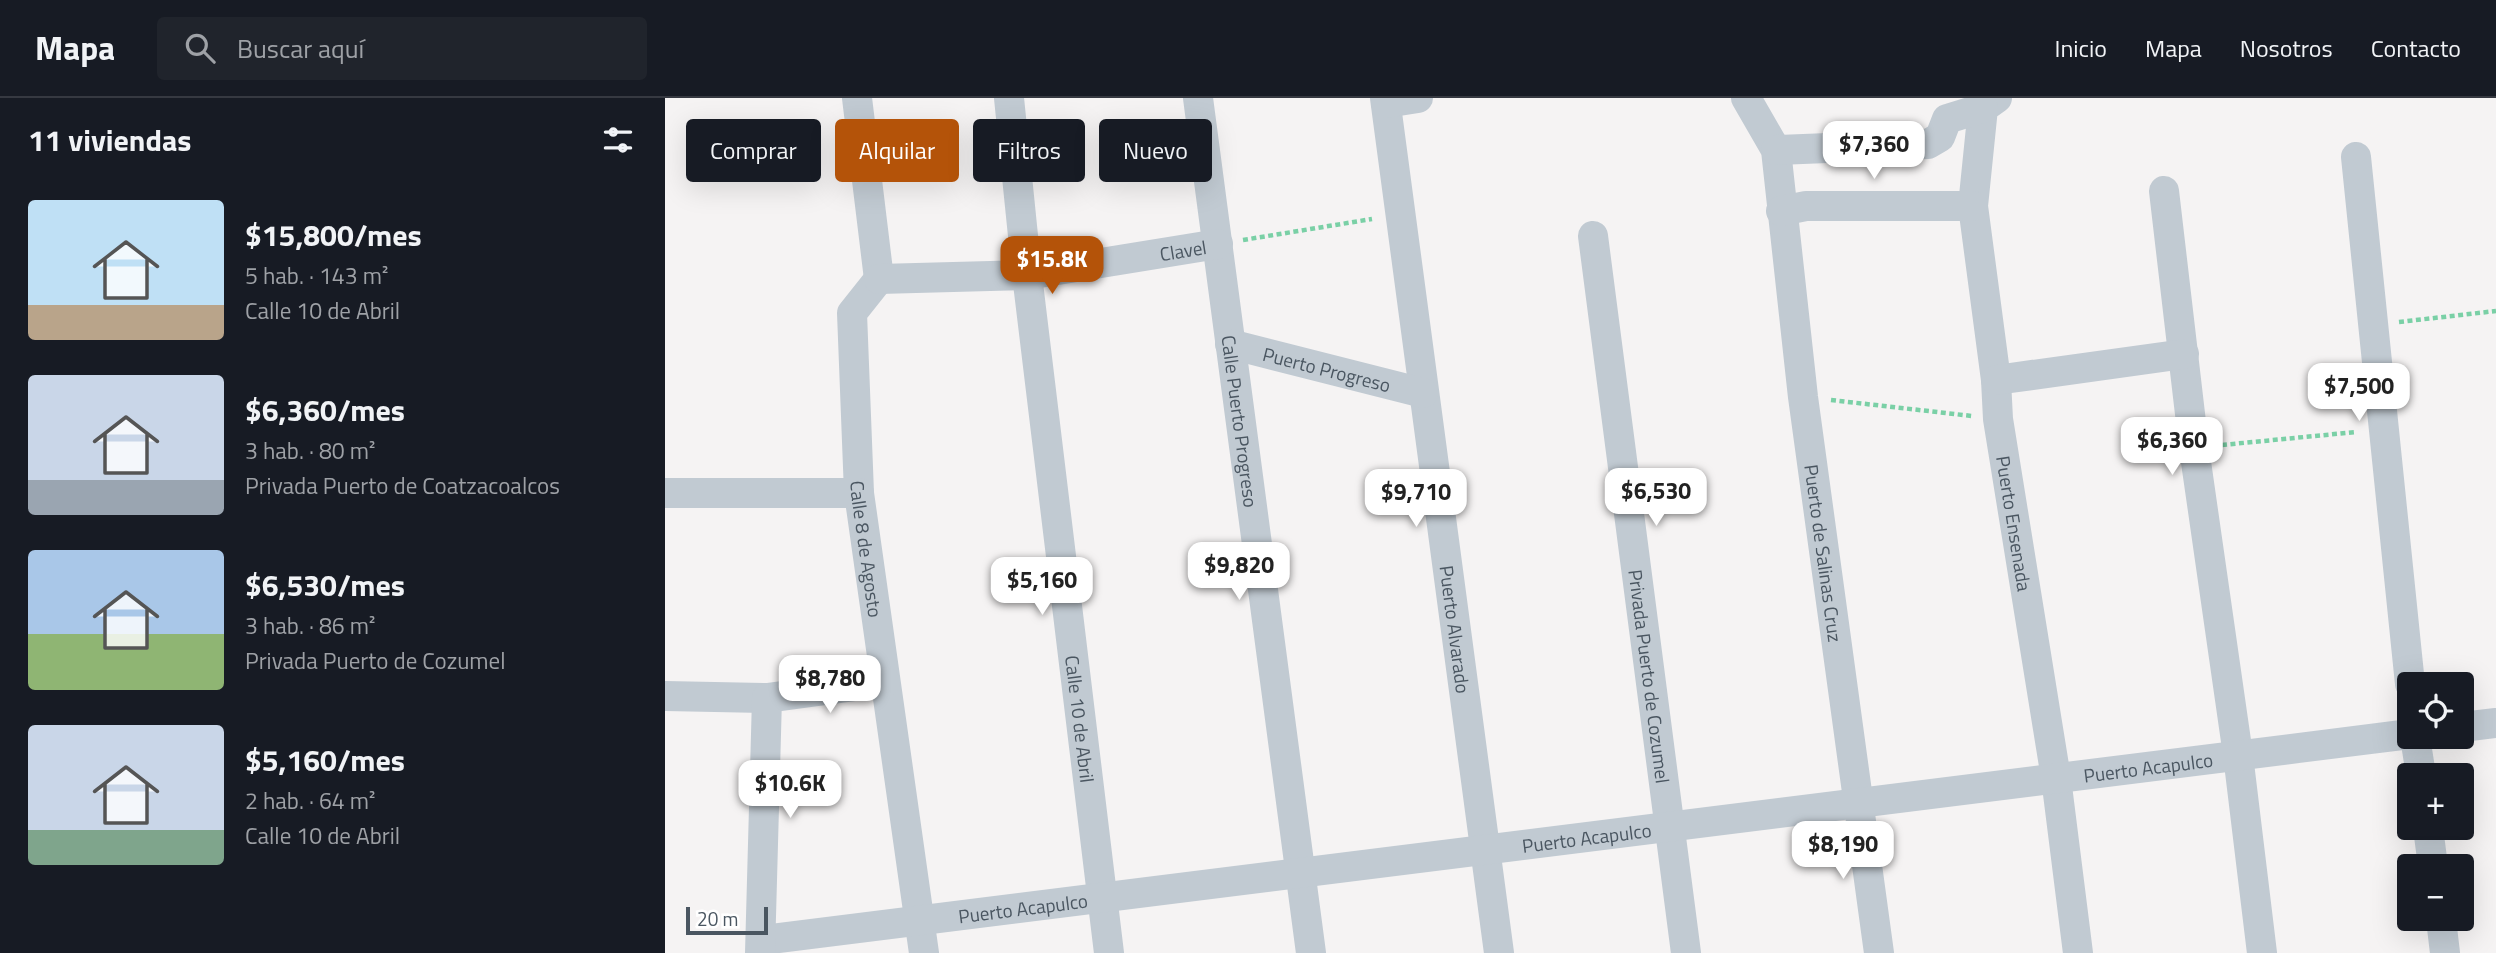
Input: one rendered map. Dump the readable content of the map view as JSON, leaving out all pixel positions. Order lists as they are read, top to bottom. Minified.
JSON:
{"streets":{"street":["Clavel","Puerto Progreso","Calle Puerto Progreso","Puerto Ensenada","Calle 8 de Agosto","Puerto de Salinas Cruz","Puerto Alvarado","Privada Puerto de Cozumel","Calle 10 de Abril","Puerto Acapulco"]},"crossings":[["Clavel","Calle Puerto Progreso"],["Clavel","Calle 8 de Agosto"],["Clavel","Puerto Alvarado"],["Clavel","Calle 10 de Abril"],["Puerto Progreso","Calle Puerto Progreso"],["Puerto Progreso","Puerto Alvarado"],["Calle Puerto Progreso","Puerto Acapulco"],["Puerto Ensenada","Puerto Acapulco"],["Calle 8 de Agosto","Puerto Acapulco"],["Puerto de Salinas Cruz","Puerto Acapulco"],["Puerto Alvarado","Puerto Acapulco"],["Privada Puerto de Cozumel","Puerto Acapulco"],["Calle 10 de Abril","Puerto Acapulco"]],"scale_bar":"20 m","page":{"header":"Mapa","search":"Buscar aquí","nav":["Inicio","Mapa","Nosotros","Contacto"],"heading":"11 viviendas","chip":["Comprar","Alquilar","Filtros","Nuevo"],"price":["$7,360","$15.8K","$7,500","$6,360","$6,530","$9,710","$9,820","$5,160","$8,780","$10.6K","$8,190"],"list":[{"name":"$15,800/mes","note":"5 hab. · 143 m² · Calle 10 de Abril"},{"name":"$6,360/mes","note":"3 hab. · 80 m² · Privada Puerto de Coatzacoalcos"},{"name":"$6,530/mes","note":"3 hab. · 86 m² · Privada Puerto de Cozumel"},{"name":"$5,160/mes","note":"2 hab. · 64 m² · Calle 10 de Abril"}],"map_buttons":["+","−"],"scale":"20 m"}}
